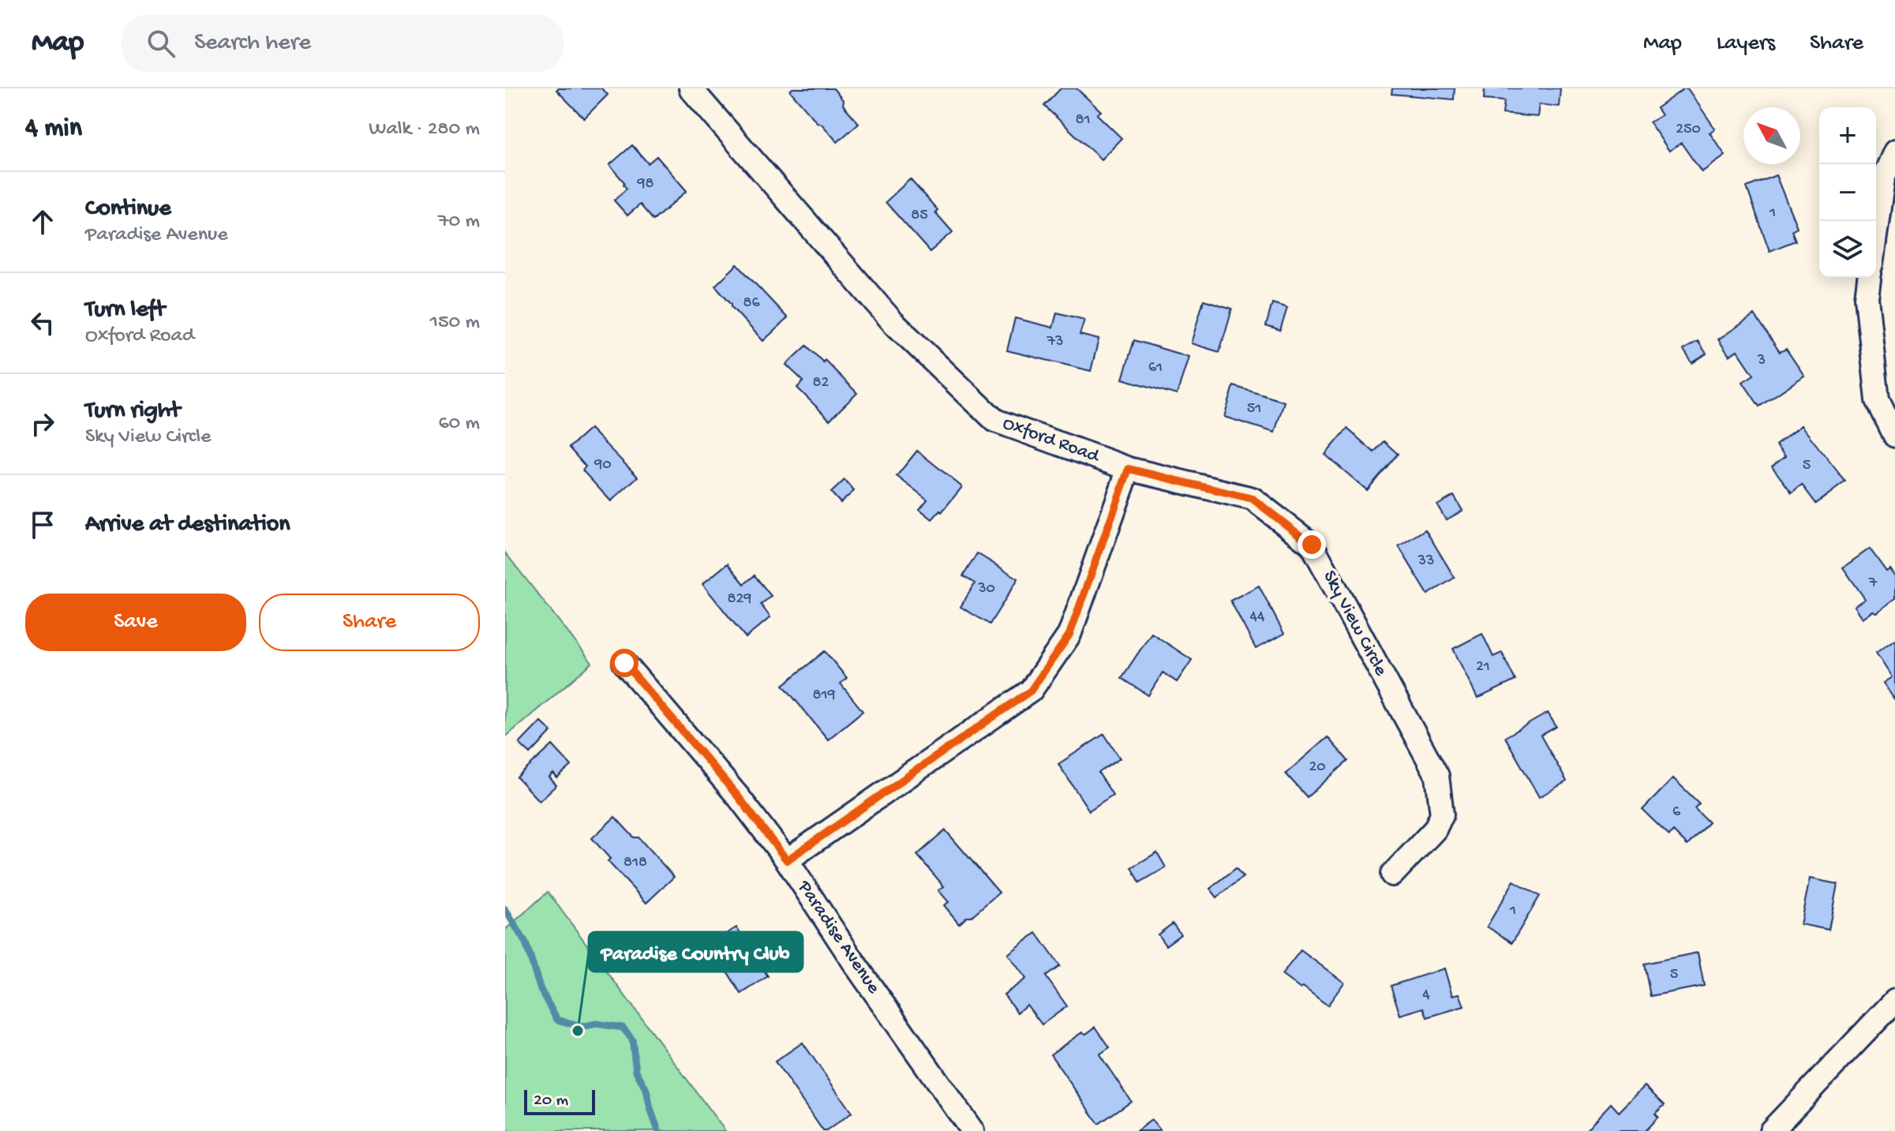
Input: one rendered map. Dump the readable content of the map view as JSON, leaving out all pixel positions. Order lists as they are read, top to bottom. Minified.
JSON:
{"streets":{"street":["Oxford Road","Sky View Circle","Paradise Avenue"]},"crossings":[["Oxford Road","Sky View Circle"]],"places":["Paradise Country Club"],"house_numbers":["81","250","98","1","85","86","73","3","61","82","51","90","5","33","7","30","829","44","21","819","20","6","818","1","5","4"],"scale_bar":"20 m","north":"top left","page":{"header":"Map","search":"Search here","nav":["Map","Layers","Share"],"heading":["4 min","Walk · 280 m"],"map_buttons":["+","−"],"list":[["Continue","Paradise Avenue","70 m"],["Turn left","Oxford Road","150 m"],["Turn right","Sky View Circle","60 m"],"Arrive at destination"],"buttons":["Save","Share"],"scale":"20 m"}}
